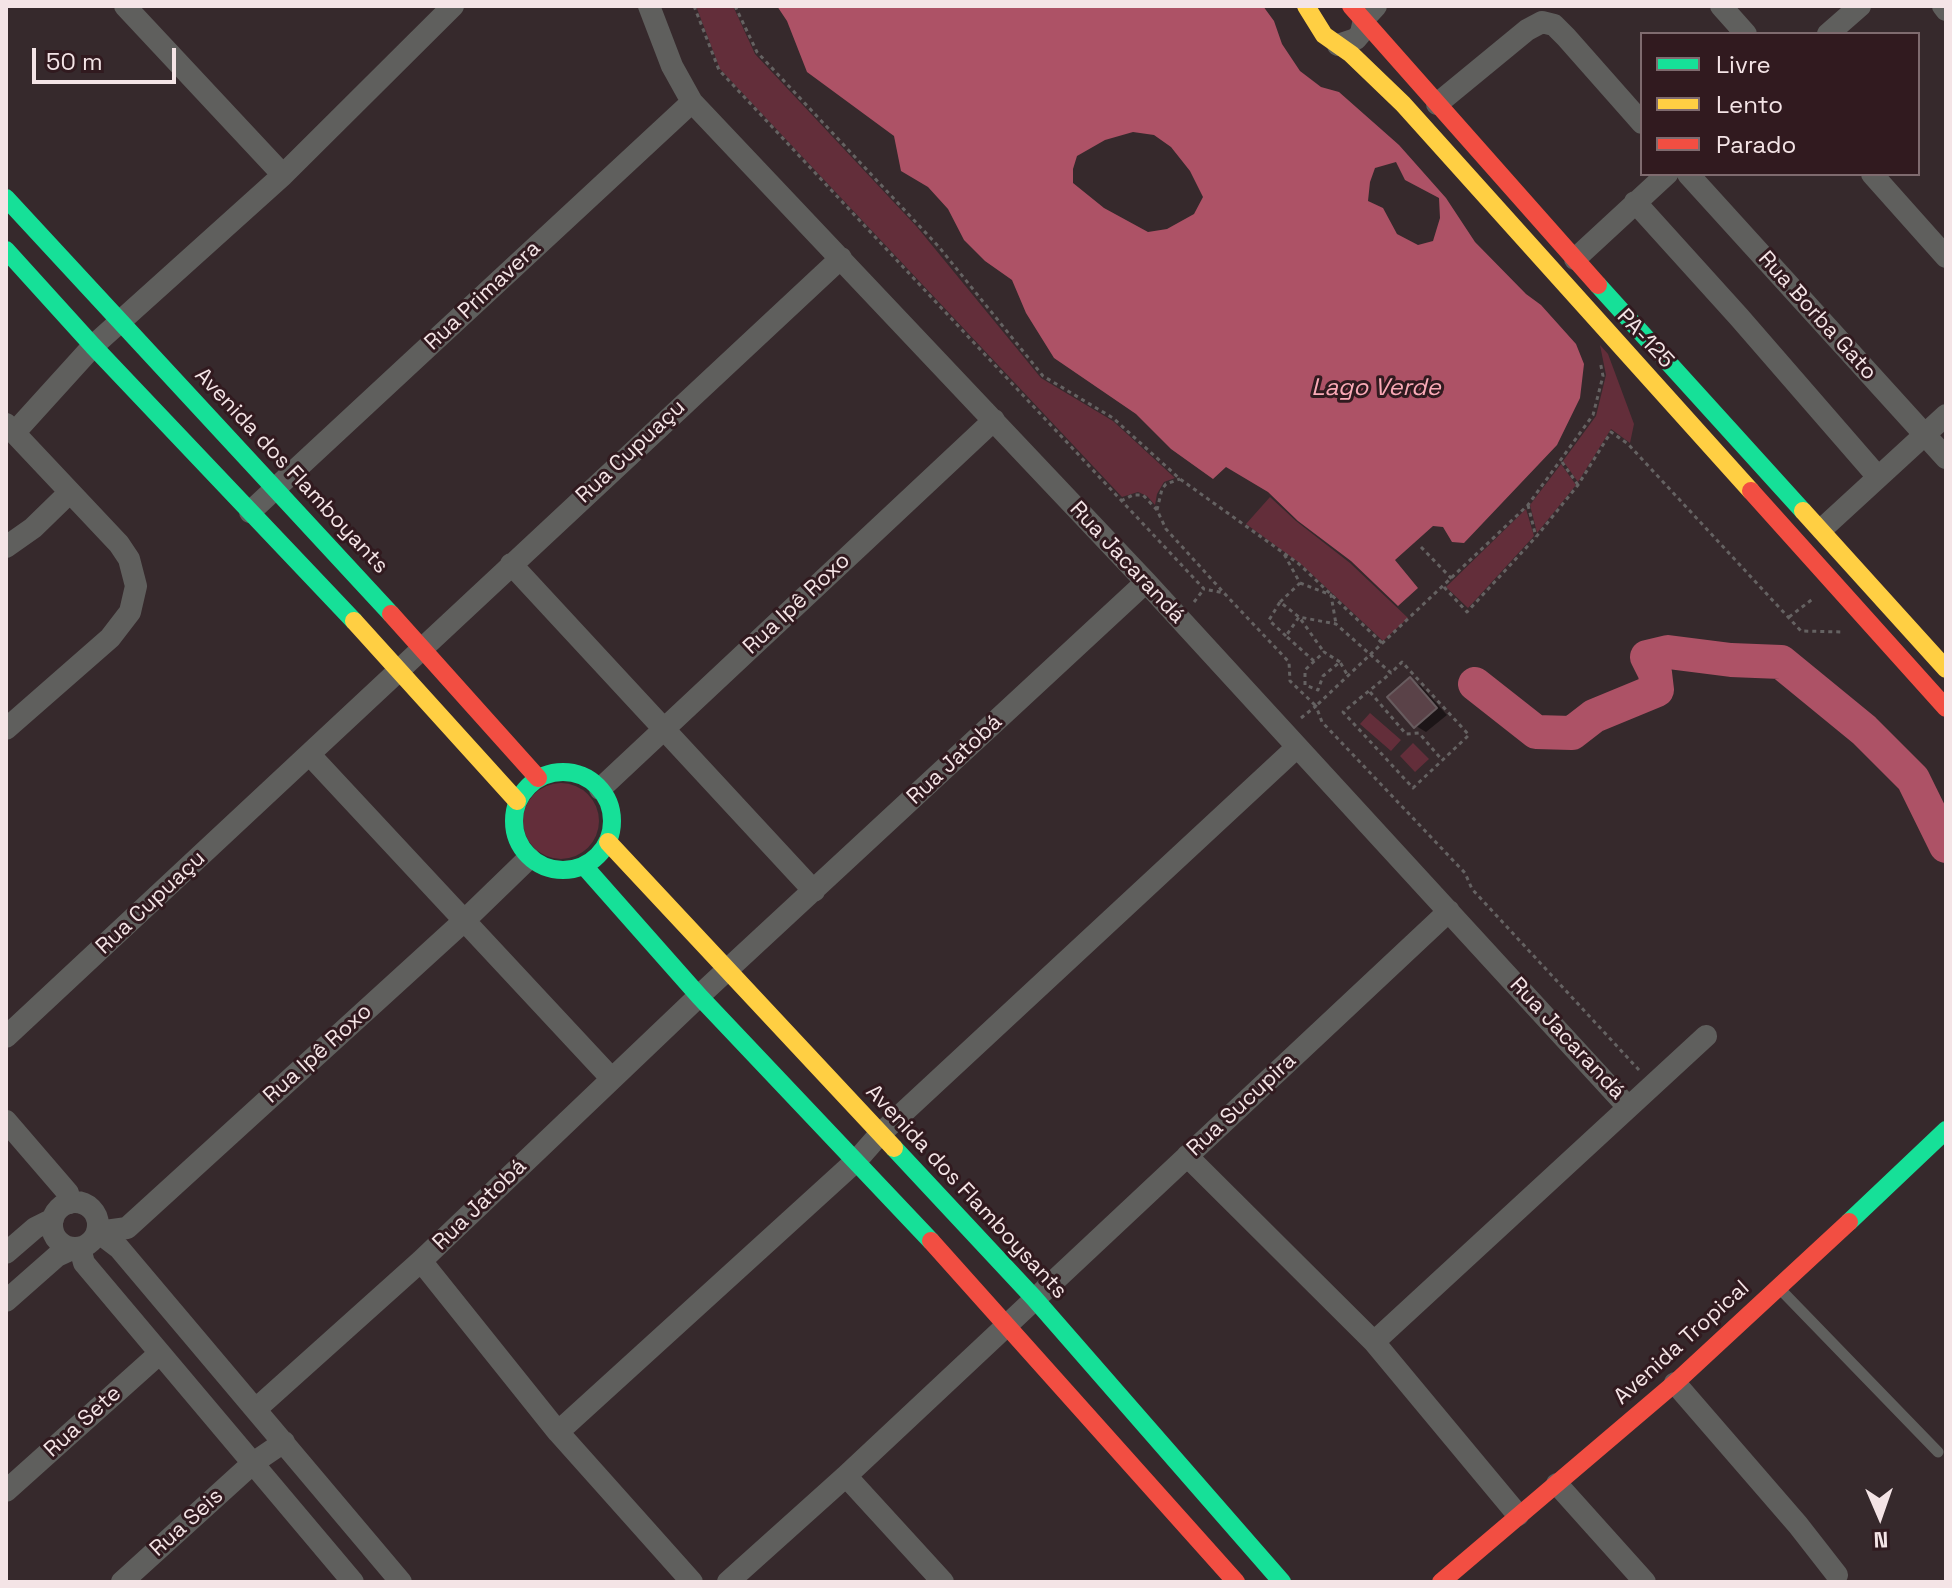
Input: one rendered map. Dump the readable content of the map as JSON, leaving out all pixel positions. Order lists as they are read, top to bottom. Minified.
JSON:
{"streets":{"street":["Rua Primavera","Rua Borba Gato","PA-125","Rua Cupuaçu","Avenida dos Flamboyants","Rua Jacarandá","Rua Ipê Roxo","Rua Jatobá","Rua Sucupira","Avenida dos Flamboysants","Avenida Tropical","Rua Sete","Rua Seis"]},"crossings":[["Rua Primavera","Avenida dos Flamboyants"],["Rua Primavera","Rua Jacarandá"],["Rua Cupuaçu","Avenida dos Flamboyants"],["Rua Cupuaçu","Rua Jacarandá"],["Avenida dos Flamboyants","Rua Ipê Roxo"],["Avenida dos Flamboyants","Avenida dos Flamboysants"],["Rua Jacarandá","Rua Ipê Roxo"],["Rua Jacarandá","Rua Jatobá"],["Rua Jacarandá","Rua Sucupira"],["Rua Ipê Roxo","Avenida dos Flamboysants"],["Rua Jatobá","Avenida dos Flamboysants"],["Rua Sucupira","Avenida dos Flamboysants"]],"water":["Lago Verde"],"legend":["Livre","Lento","Parado"],"scale_bar":"50 m","north":"bottom"}
